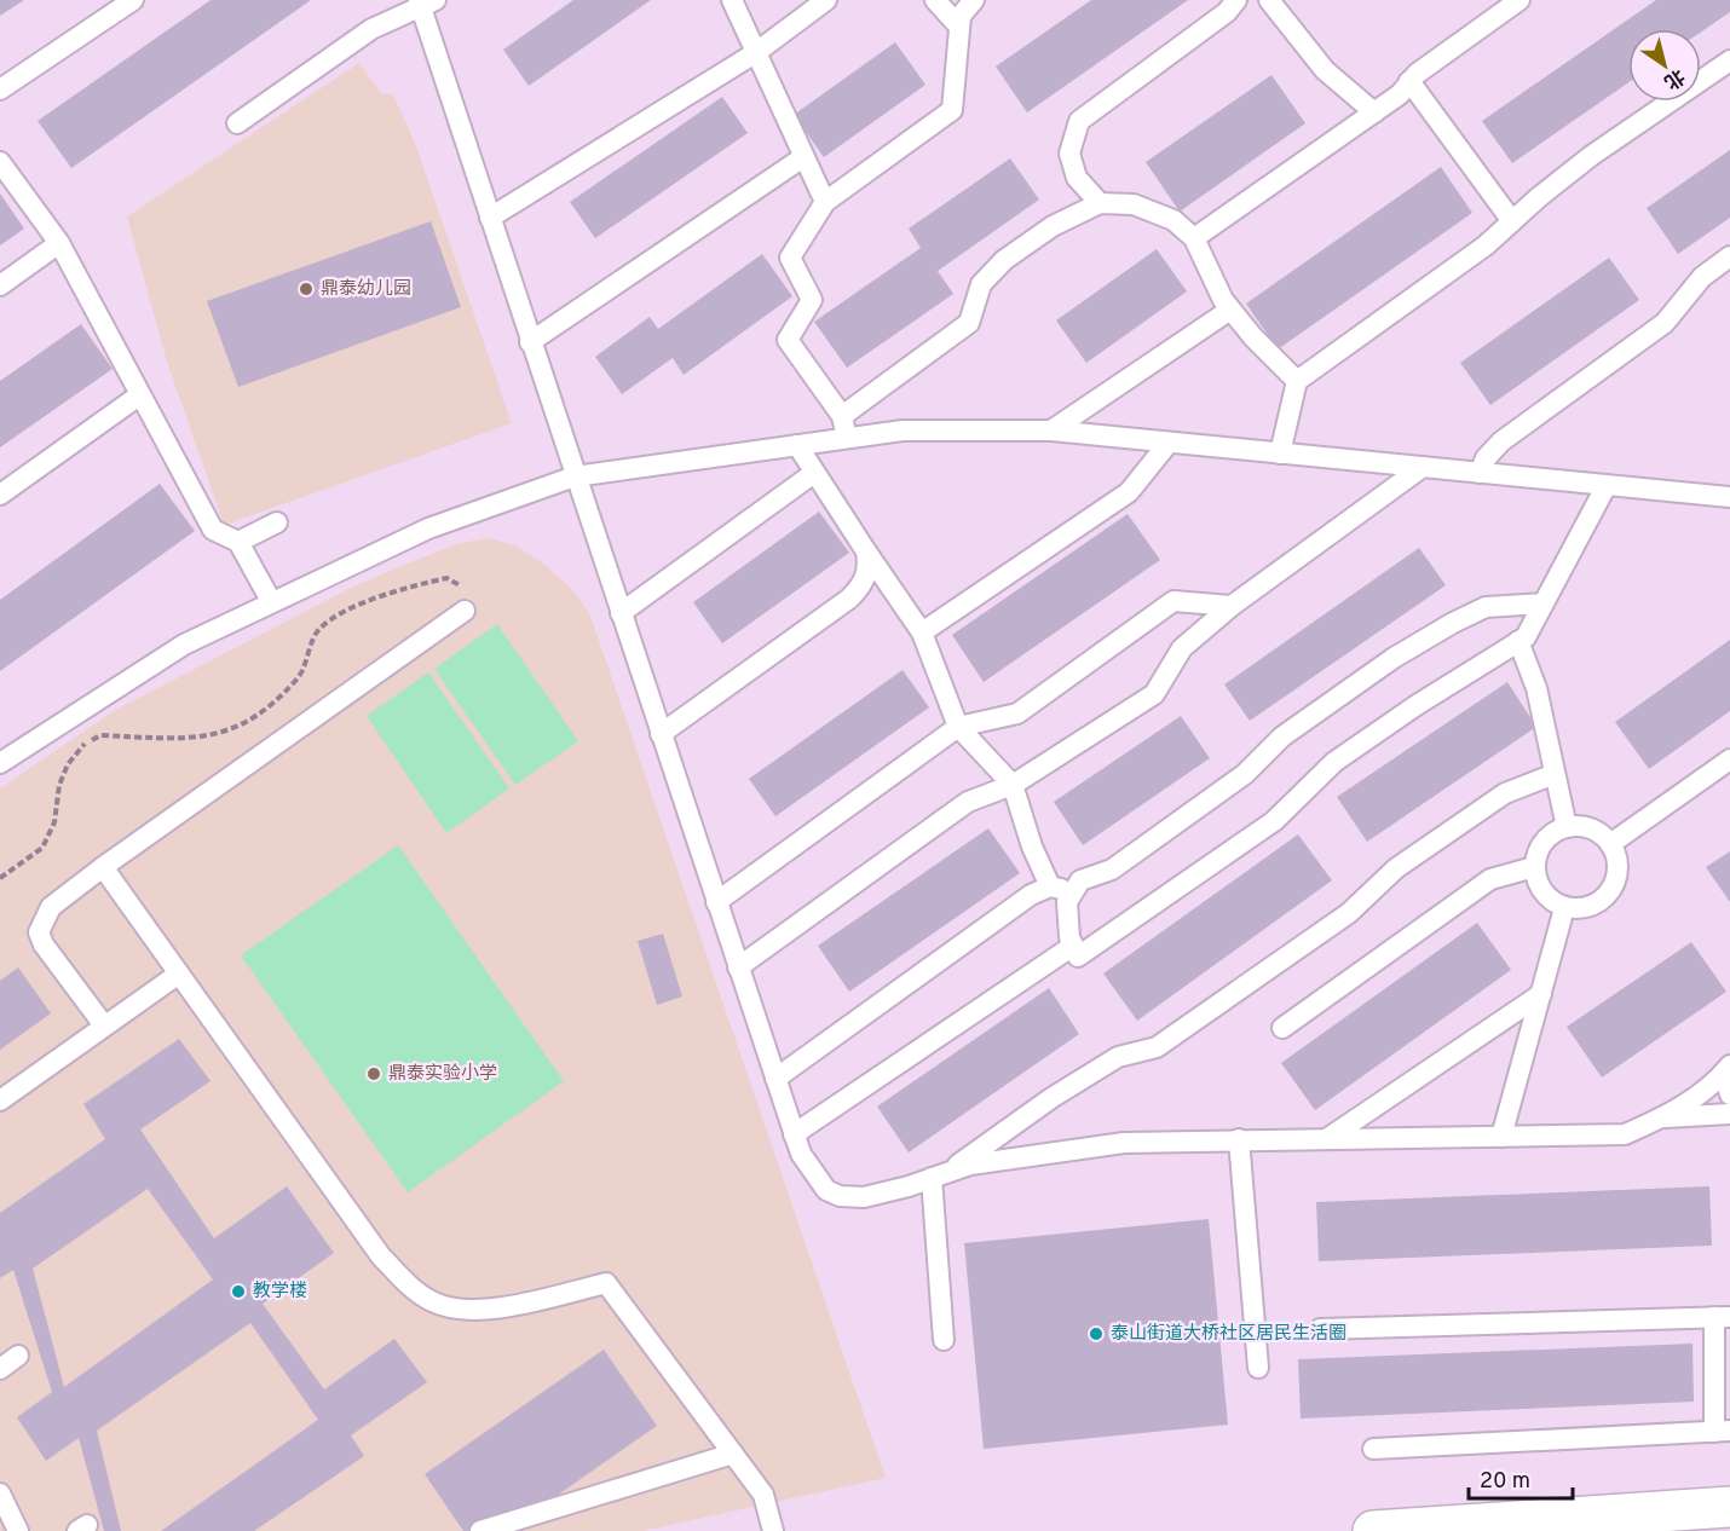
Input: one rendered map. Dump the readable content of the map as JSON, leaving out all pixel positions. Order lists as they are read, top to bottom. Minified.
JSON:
{"places":["鼎泰幼儿园","鼎泰实验小学","教学楼","泰山街道大桥社区居民生活圈"],"scale_bar":"20 m","north":"bottom right"}
